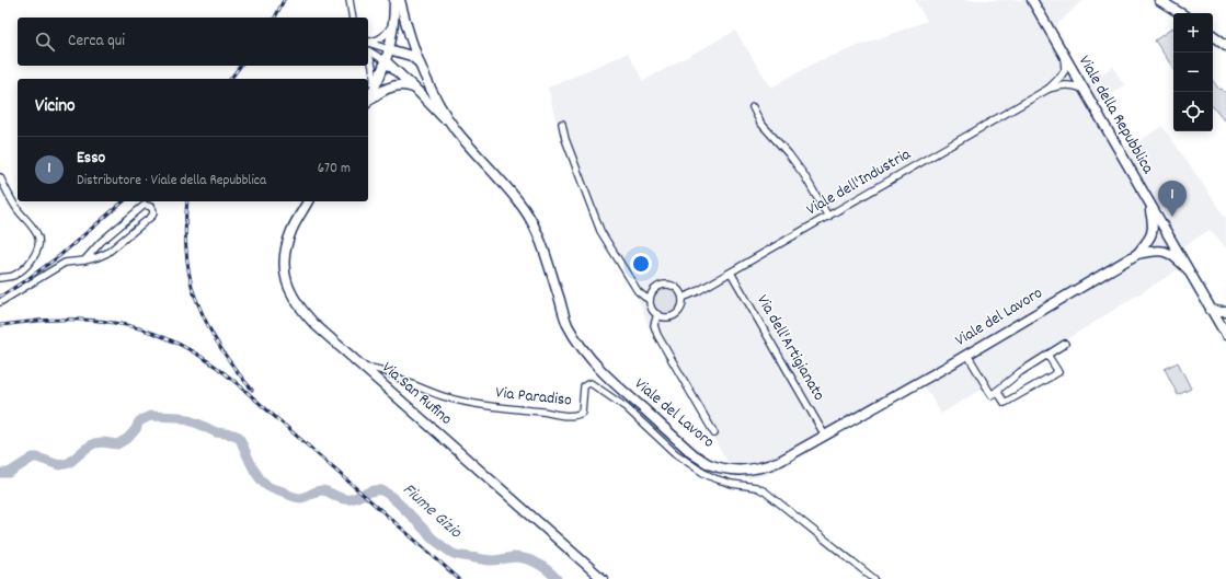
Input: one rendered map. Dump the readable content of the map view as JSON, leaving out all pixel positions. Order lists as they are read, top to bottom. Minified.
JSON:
{"streets":{"street":["Viale della Repubblica","Viale dell'Industria","Viale del Lavoro","Via dell'Artigianato","Via San Rufino","Via Paradiso"]},"crossings":[["Viale della Repubblica","Viale dell'Industria"],["Viale dell'Industria","Via dell'Artigianato"],["Viale del Lavoro","Via dell'Artigianato"],["Via San Rufino","Via Paradiso"]],"water":["Fiume Gizio"],"page":{"map_buttons":["+","−"],"search":"Cerca qui","heading":"Vicino","list":[{"mark":"1","name":"Esso","note":"Distributore · Viale della Repubblica","value":"670 m"}],"pins":"1"}}
